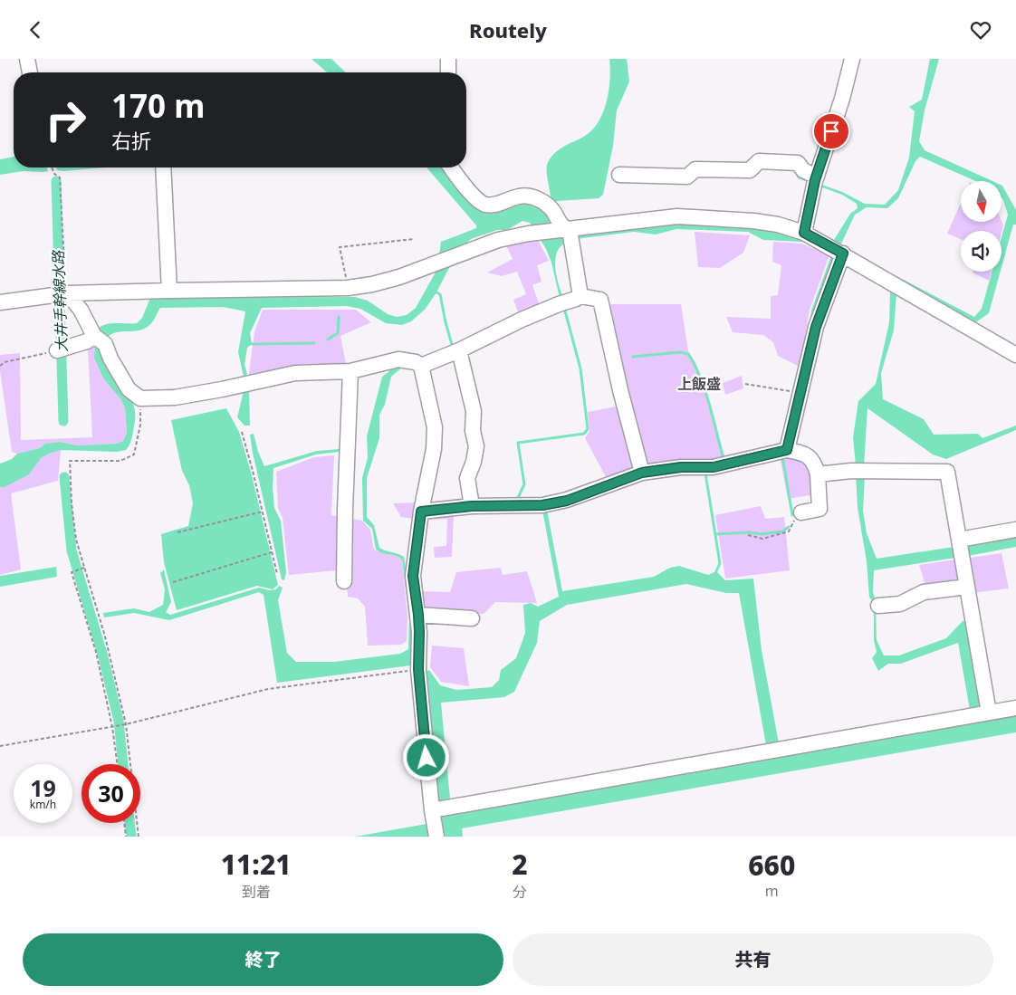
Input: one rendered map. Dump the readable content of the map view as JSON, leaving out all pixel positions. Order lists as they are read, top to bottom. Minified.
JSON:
{"districts":["上飯盛"],"water":["大井手幹線水路"],"north":"bottom","page":{"header":"Routely","turn":["170 m","右折"],"speed":"19 km/h","limit":"30","eta":["11:21","到着","2","分","660","m"],"buttons":["終了","共有"]}}
